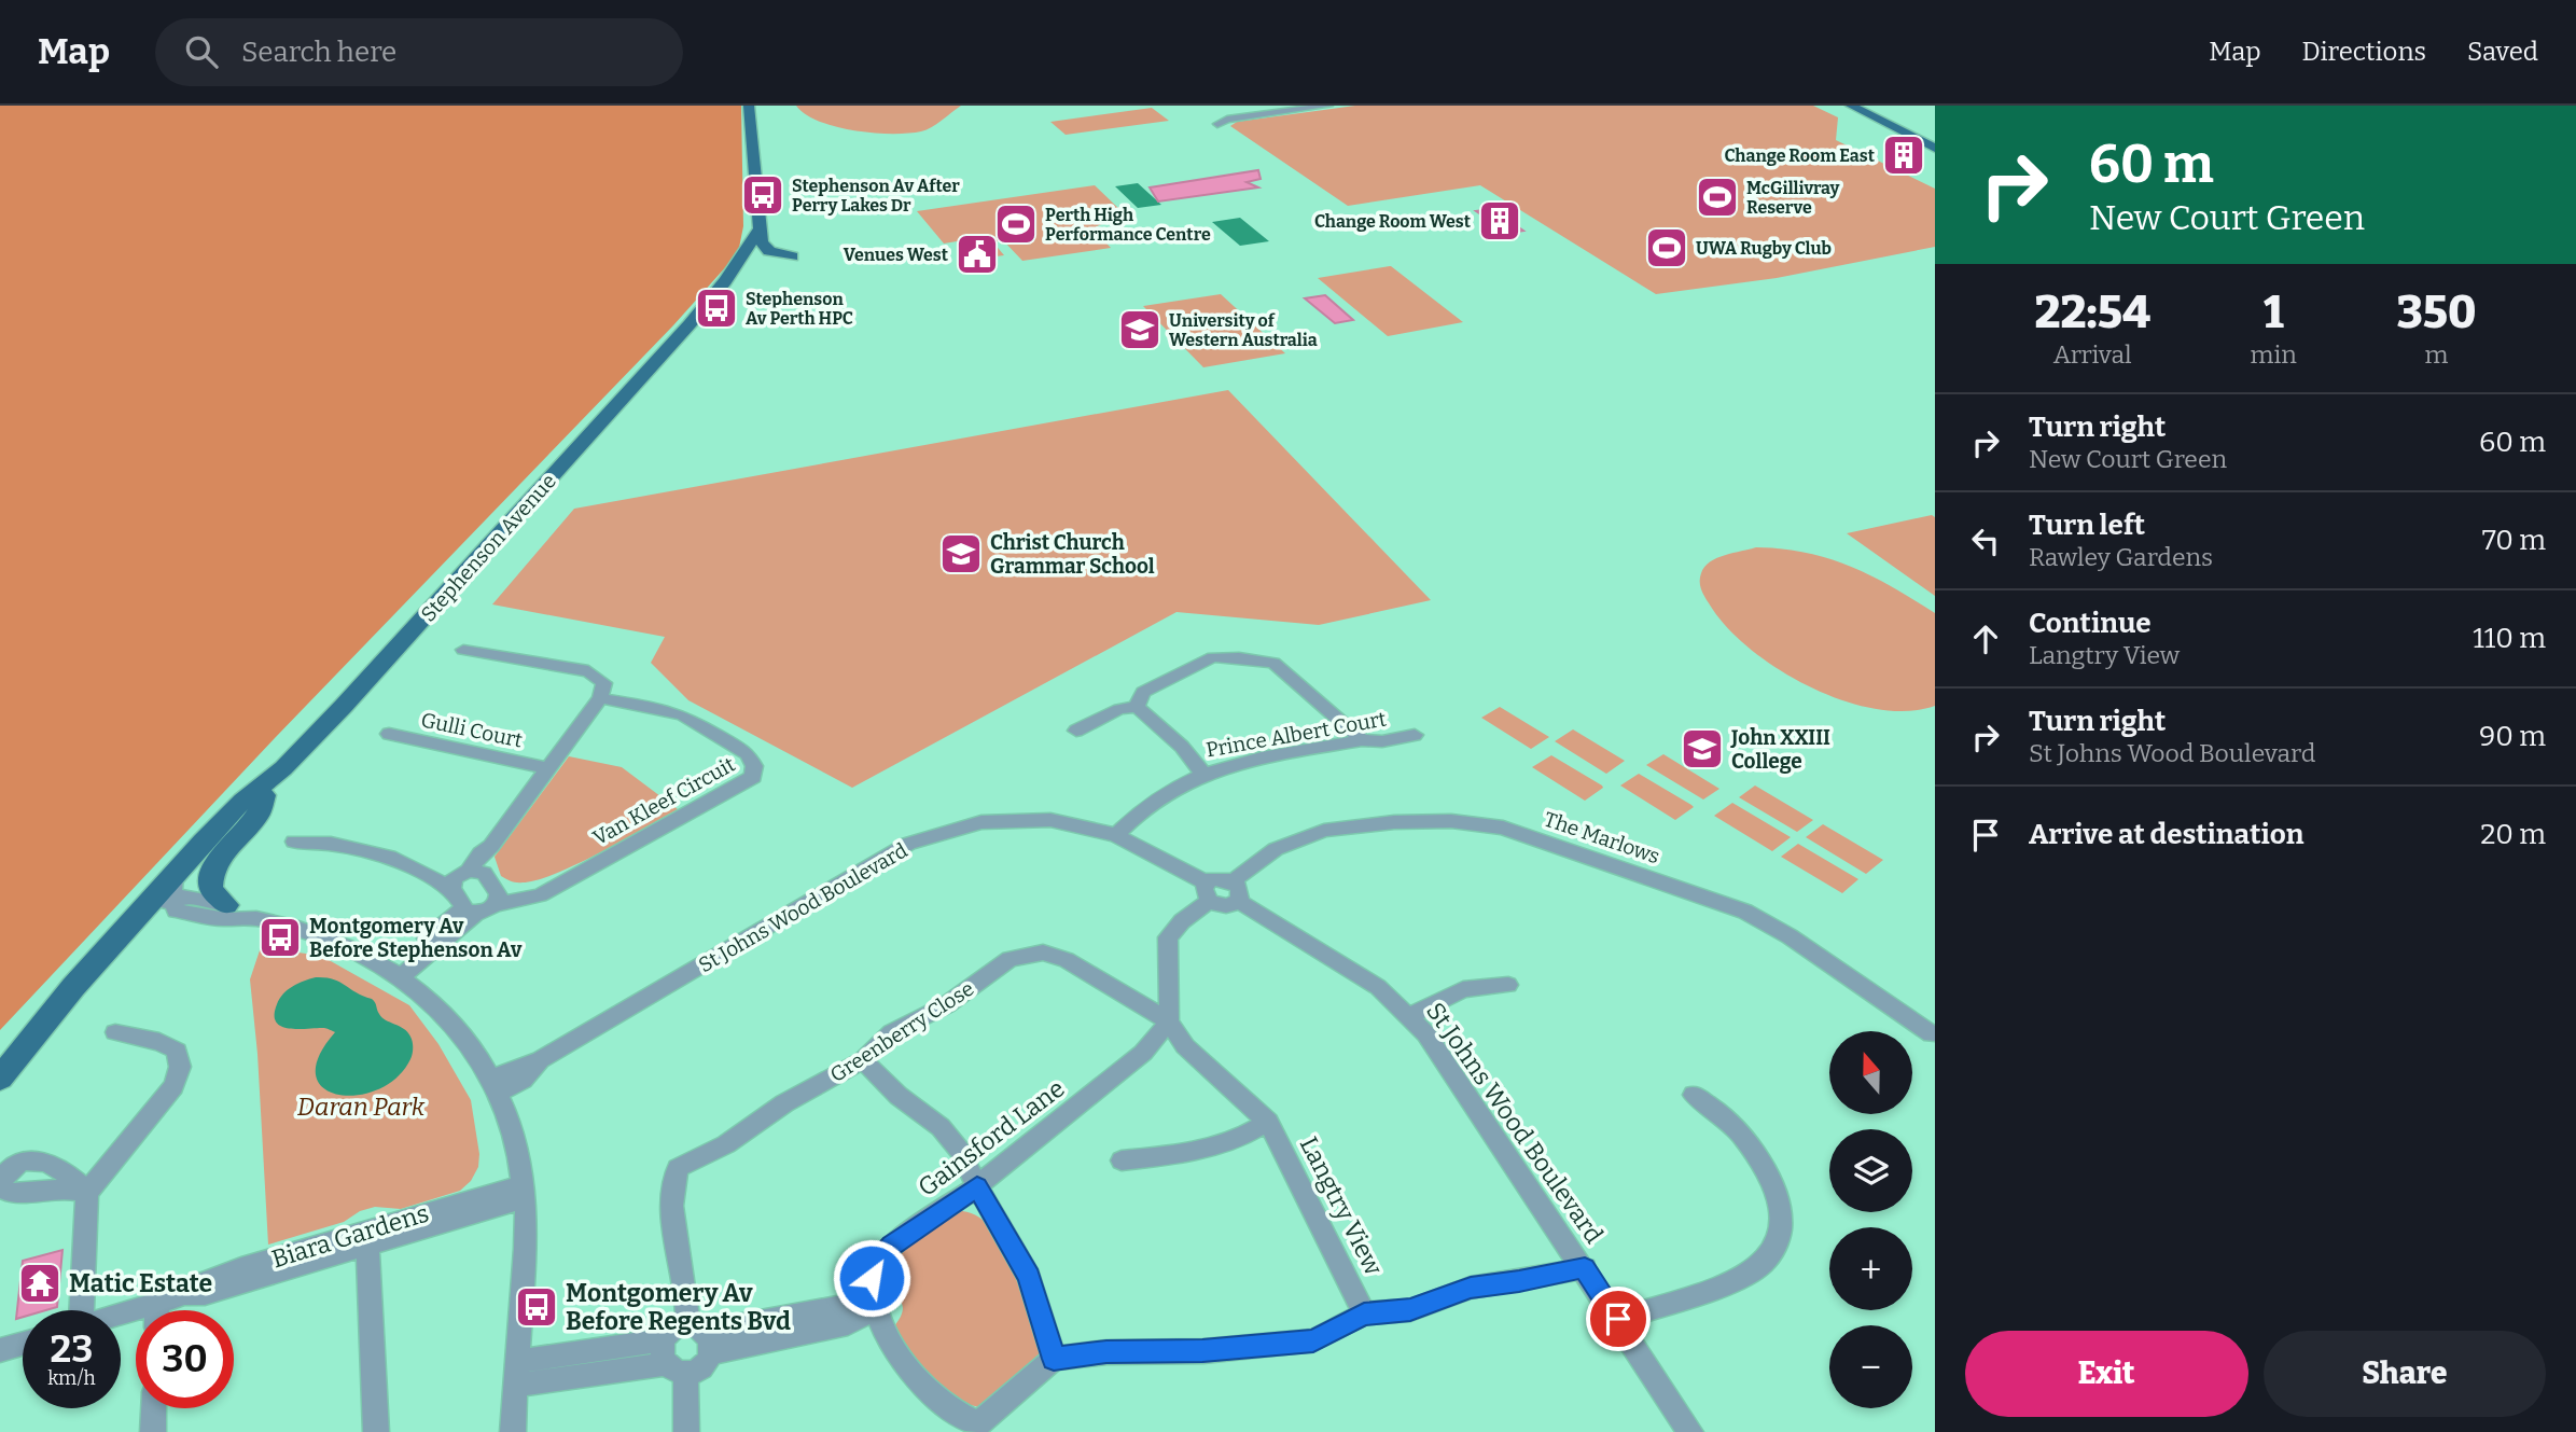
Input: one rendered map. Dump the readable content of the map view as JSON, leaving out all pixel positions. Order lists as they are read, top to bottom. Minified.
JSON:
{"streets":{"main road":["Stephenson Avenue"],"street":["Gulli Court","Prince Albert Court","Van Kleef Circuit","The Marlows","St Johns Wood Boulevard","Greenberry Close","Gainsford Lane","Langtry View","Biara Gardens"]},"crossings":[["Prince Albert Court","St Johns Wood Boulevard"],["The Marlows","St Johns Wood Boulevard"],["Greenberry Close","Gainsford Lane"]],"parks":["Daran Park"],"places":{"building":["Change Room East","Change Room West"],"bus stop":["Stephenson Av After Perry Lakes Dr","Stephenson Av Perth HPC","Montgomery Av Before Stephenson Av","Montgomery Av Before Regents Bvd"],"sports":["McGillivray Reserve","Perth High Performance Centre","UWA Rugby Club"],"public building":["Venues West"],"school or university":["University of Western Australia","Christ Church Grammar School","John XXIII College"],"temple":["Matic Estate"]},"north":"top","page":{"header":"Map","search":"Search here","nav":["Map","Directions","Saved"],"turn":["60 m","New Court Green"],"eta":["22:54","Arrival","1","min","350","m"],"list":[{"name":"Turn right","note":"New Court Green","value":"60 m"},{"name":"Turn left","note":"Rawley Gardens","value":"70 m"},{"name":"Continue","note":"Langtry View","value":"110 m"},{"name":"Turn right","note":"St Johns Wood Boulevard","value":"90 m"},{"name":"Arrive at destination","value":"20 m"}],"map_buttons":["+","−"],"speed":"23 km/h","limit":"30","buttons":["Exit","Share"]}}
